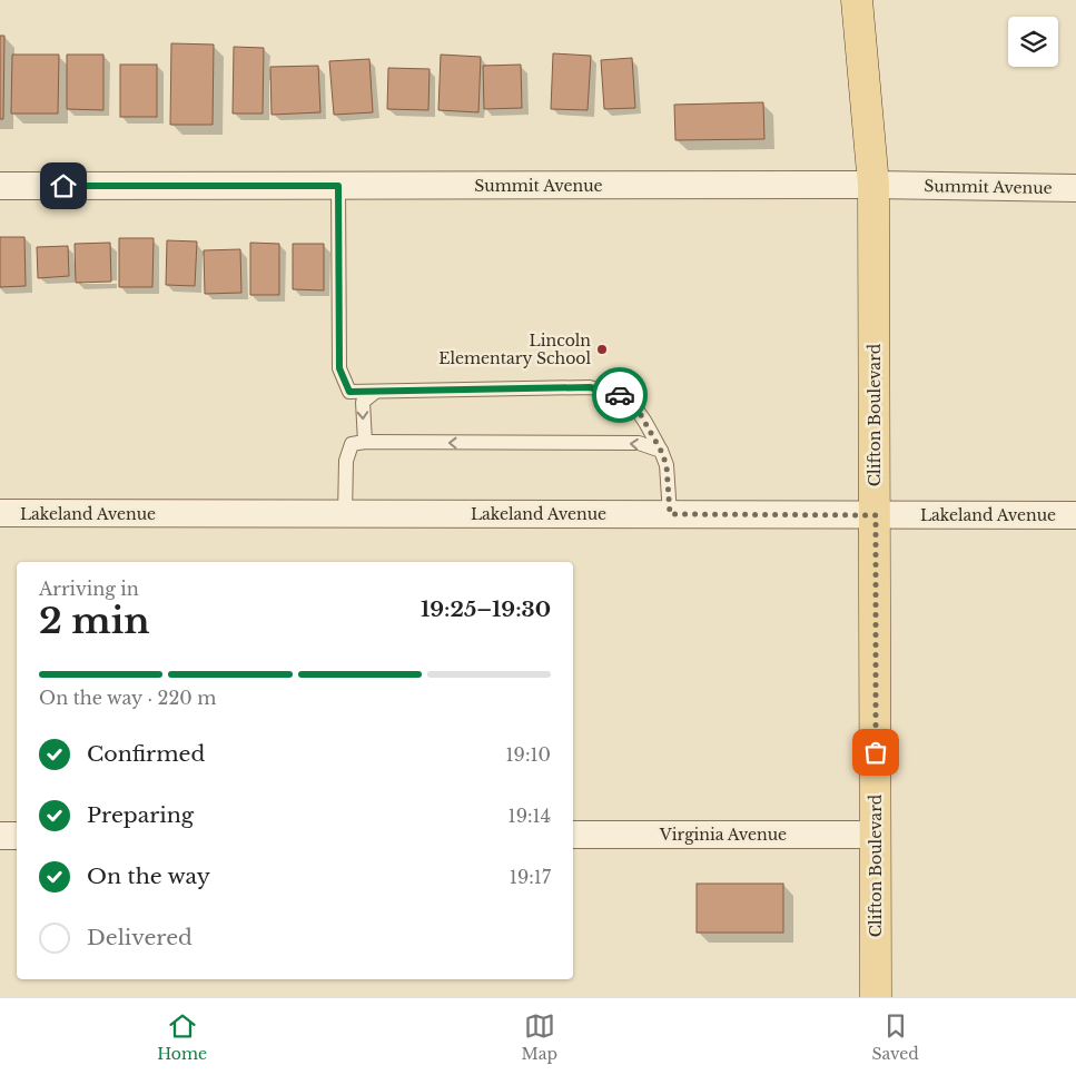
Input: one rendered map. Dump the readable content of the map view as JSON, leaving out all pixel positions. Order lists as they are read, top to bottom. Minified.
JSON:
{"streets":{"main road":["Clifton Boulevard"],"street":["Summit Avenue","Lakeland Avenue","Virginia Avenue"]},"crossings":[["Summit Avenue","Clifton Boulevard"],["Clifton Boulevard","Lakeland Avenue"],["Clifton Boulevard","Virginia Avenue"]],"places":["Lincoln Elementary School"],"page":{"heading":["2 min","Arriving in","19:25–19:30"],"bar":"On the way · 220 m","list":[["Confirmed","19:10"],["Preparing","19:14"],["On the way","19:17"],"Delivered"],"tabs":["Home","Map","Saved"]}}
